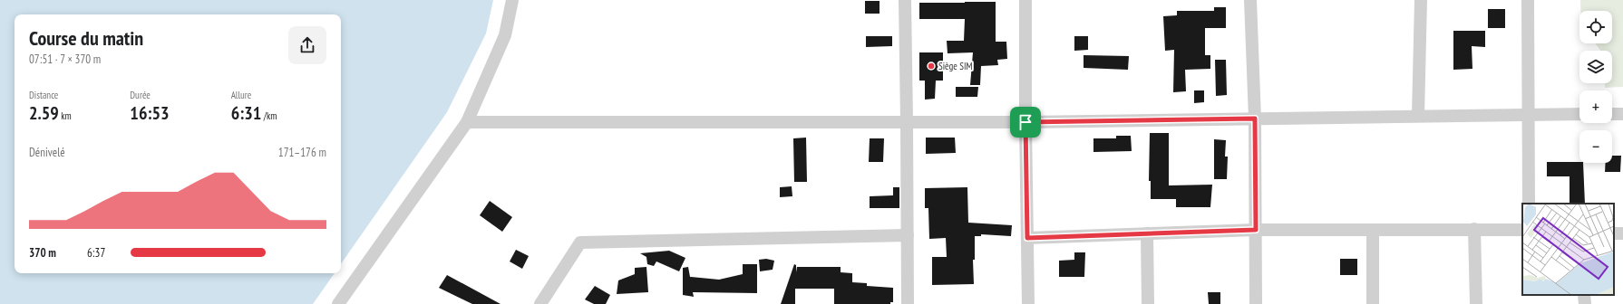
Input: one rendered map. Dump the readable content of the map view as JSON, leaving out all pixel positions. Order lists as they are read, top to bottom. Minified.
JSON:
{"places":["Siège SIM"],"page":{"map_buttons":["+","−"],"heading":["Course du matin","07:51 · 7 × 370 m"],"stats":[["Distance","2.59 km"],["Durée","16:53"],["Allure","6:31 /km"]],"chart":["Dénivelé","171–176 m"],"list":[{"name":"370 m","note":"6:37"}]}}
